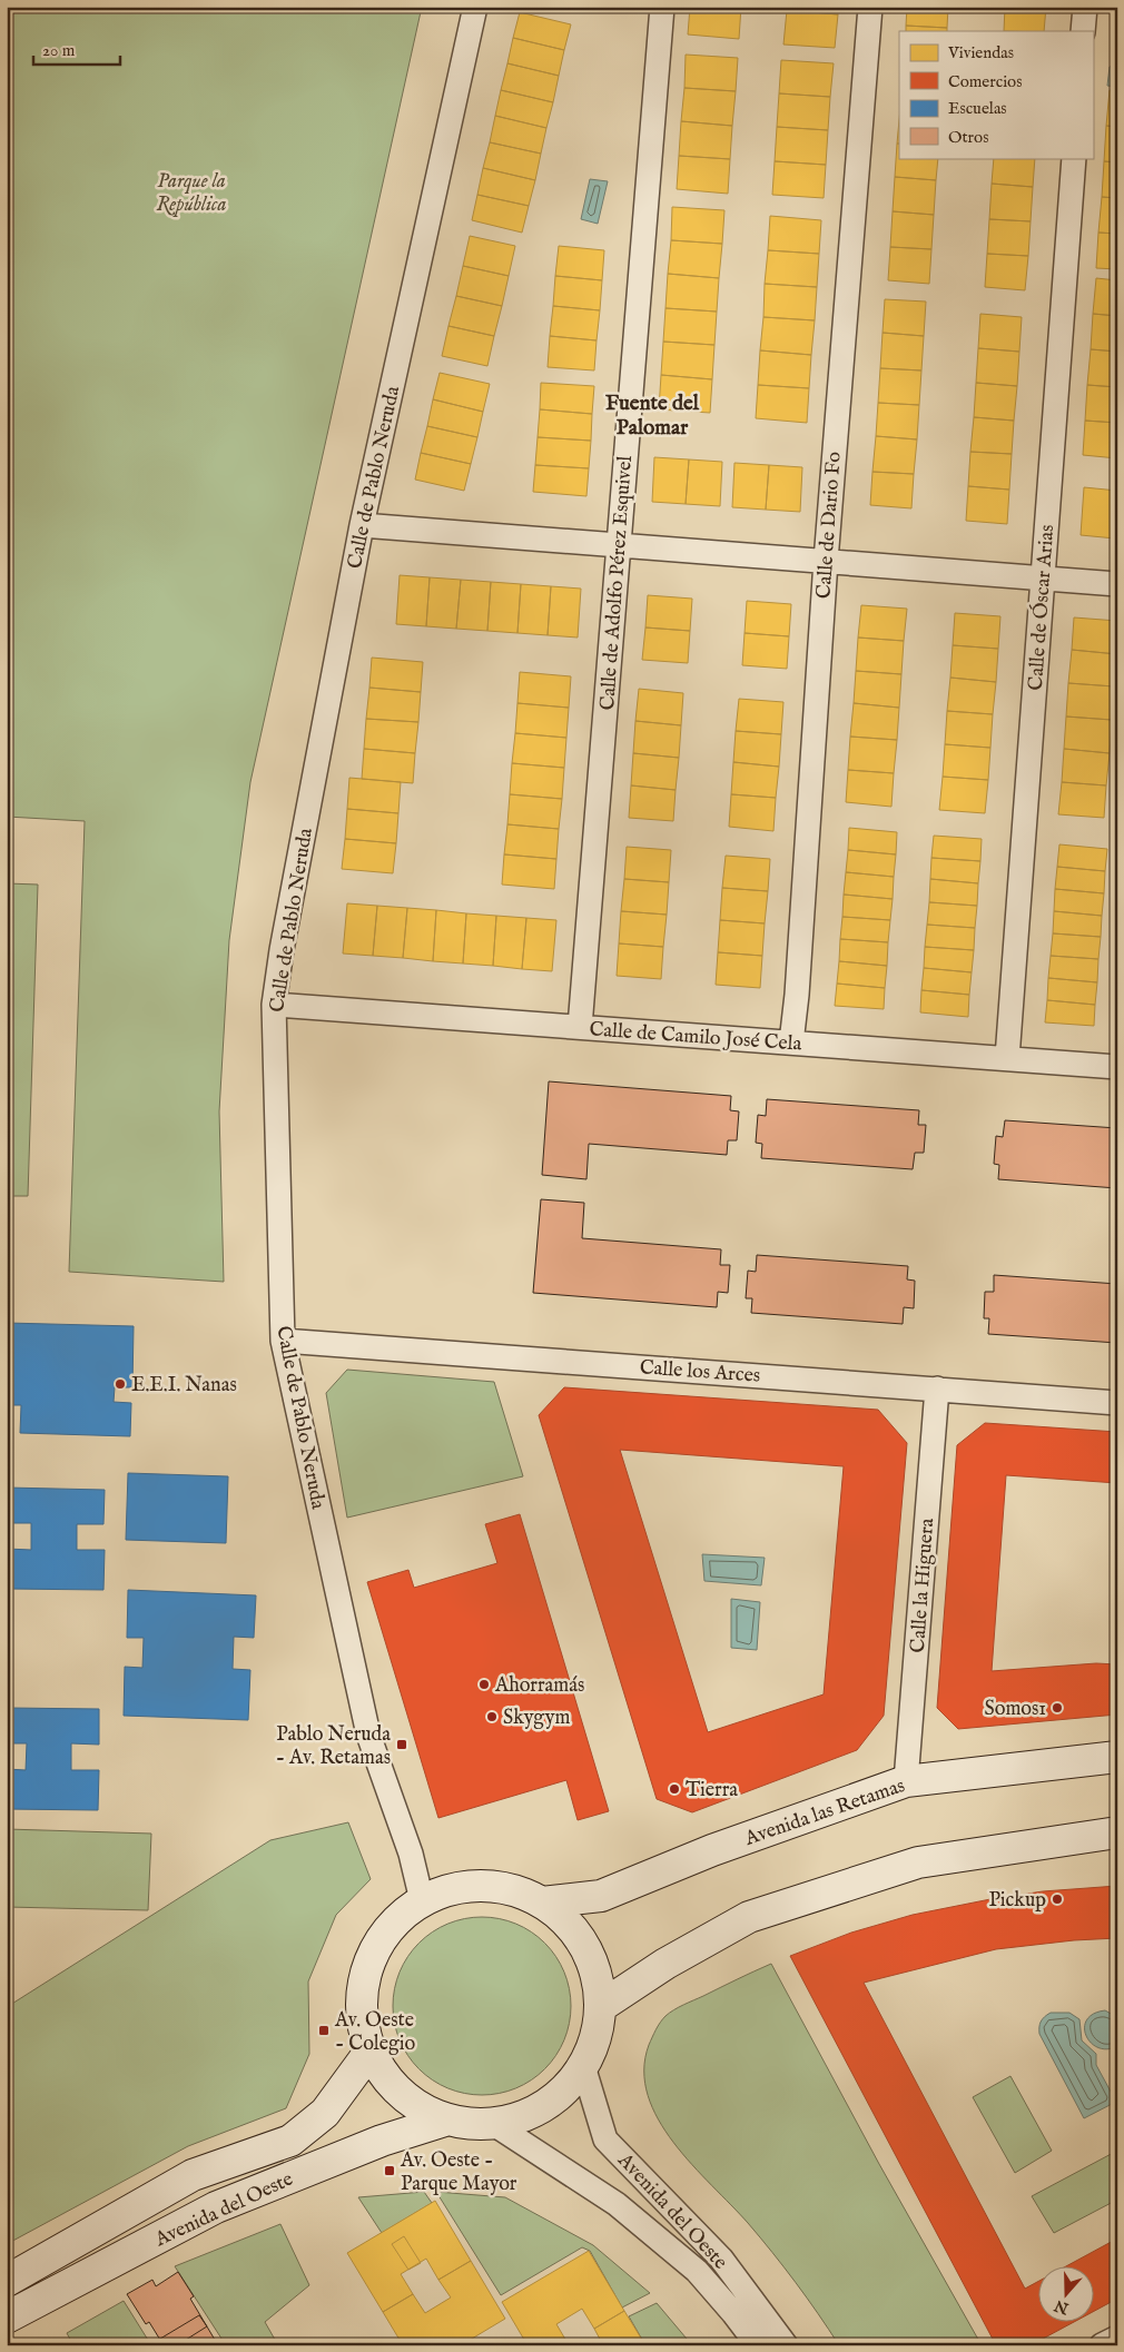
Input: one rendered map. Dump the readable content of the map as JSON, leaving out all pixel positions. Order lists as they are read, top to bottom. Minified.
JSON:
{"streets":{"street":["Calle de Pablo Neruda","Calle de Dario Fo","Calle de Adolfo Pérez Esquivel","Calle de Óscar Arias","Calle de Camilo José Cela","Calle los Arces","Calle la Higuera","Avenida las Retamas","Avenida del Oeste"]},"crossings":[["Calle de Pablo Neruda","Calle de Camilo José Cela"],["Calle de Pablo Neruda","Calle los Arces"],["Calle de Dario Fo","Calle de Camilo José Cela"],["Calle de Adolfo Pérez Esquivel","Calle de Camilo José Cela"],["Calle de Óscar Arias","Calle de Camilo José Cela"],["Calle los Arces","Calle la Higuera"],["Calle la Higuera","Avenida las Retamas"]],"districts":["Fuente del Palomar"],"parks":["Parque la República"],"places":{"other":["E.E.I. Nanas","Ahorramás","Somos1","Skygym","Tierra","Pickup"],"transit":["Pablo Neruda - Av. Retamas","Av. Oeste - Colegio","Av. Oeste - Parque Mayor"]},"legend":["Viviendas","Comercios","Escuelas","Otros"],"scale_bar":"20 m","north":"bottom"}
